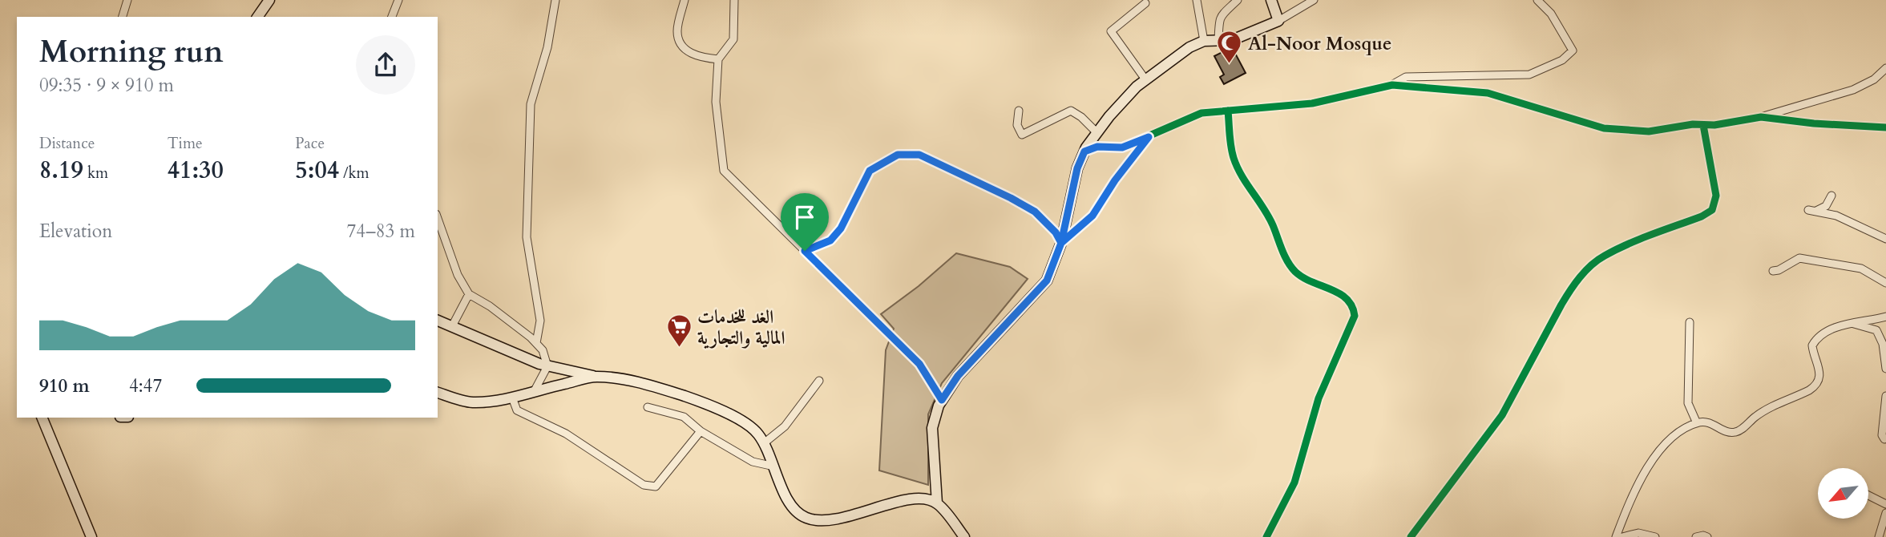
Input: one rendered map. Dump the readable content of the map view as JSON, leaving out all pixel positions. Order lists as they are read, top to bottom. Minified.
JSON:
{"places":{"mosque":["Al-Noor Mosque"],"supermarket":["الغد للخدمات المالية والتجارية"]},"north":"bottom left","page":{"heading":["Morning run","09:35 · 9 × 910 m"],"stats":[["Distance","8.19 km"],["Time","41:30"],["Pace","5:04 /km"]],"chart":["Elevation","74–83 m"],"list":[{"name":"910 m","note":"4:47"}]}}
